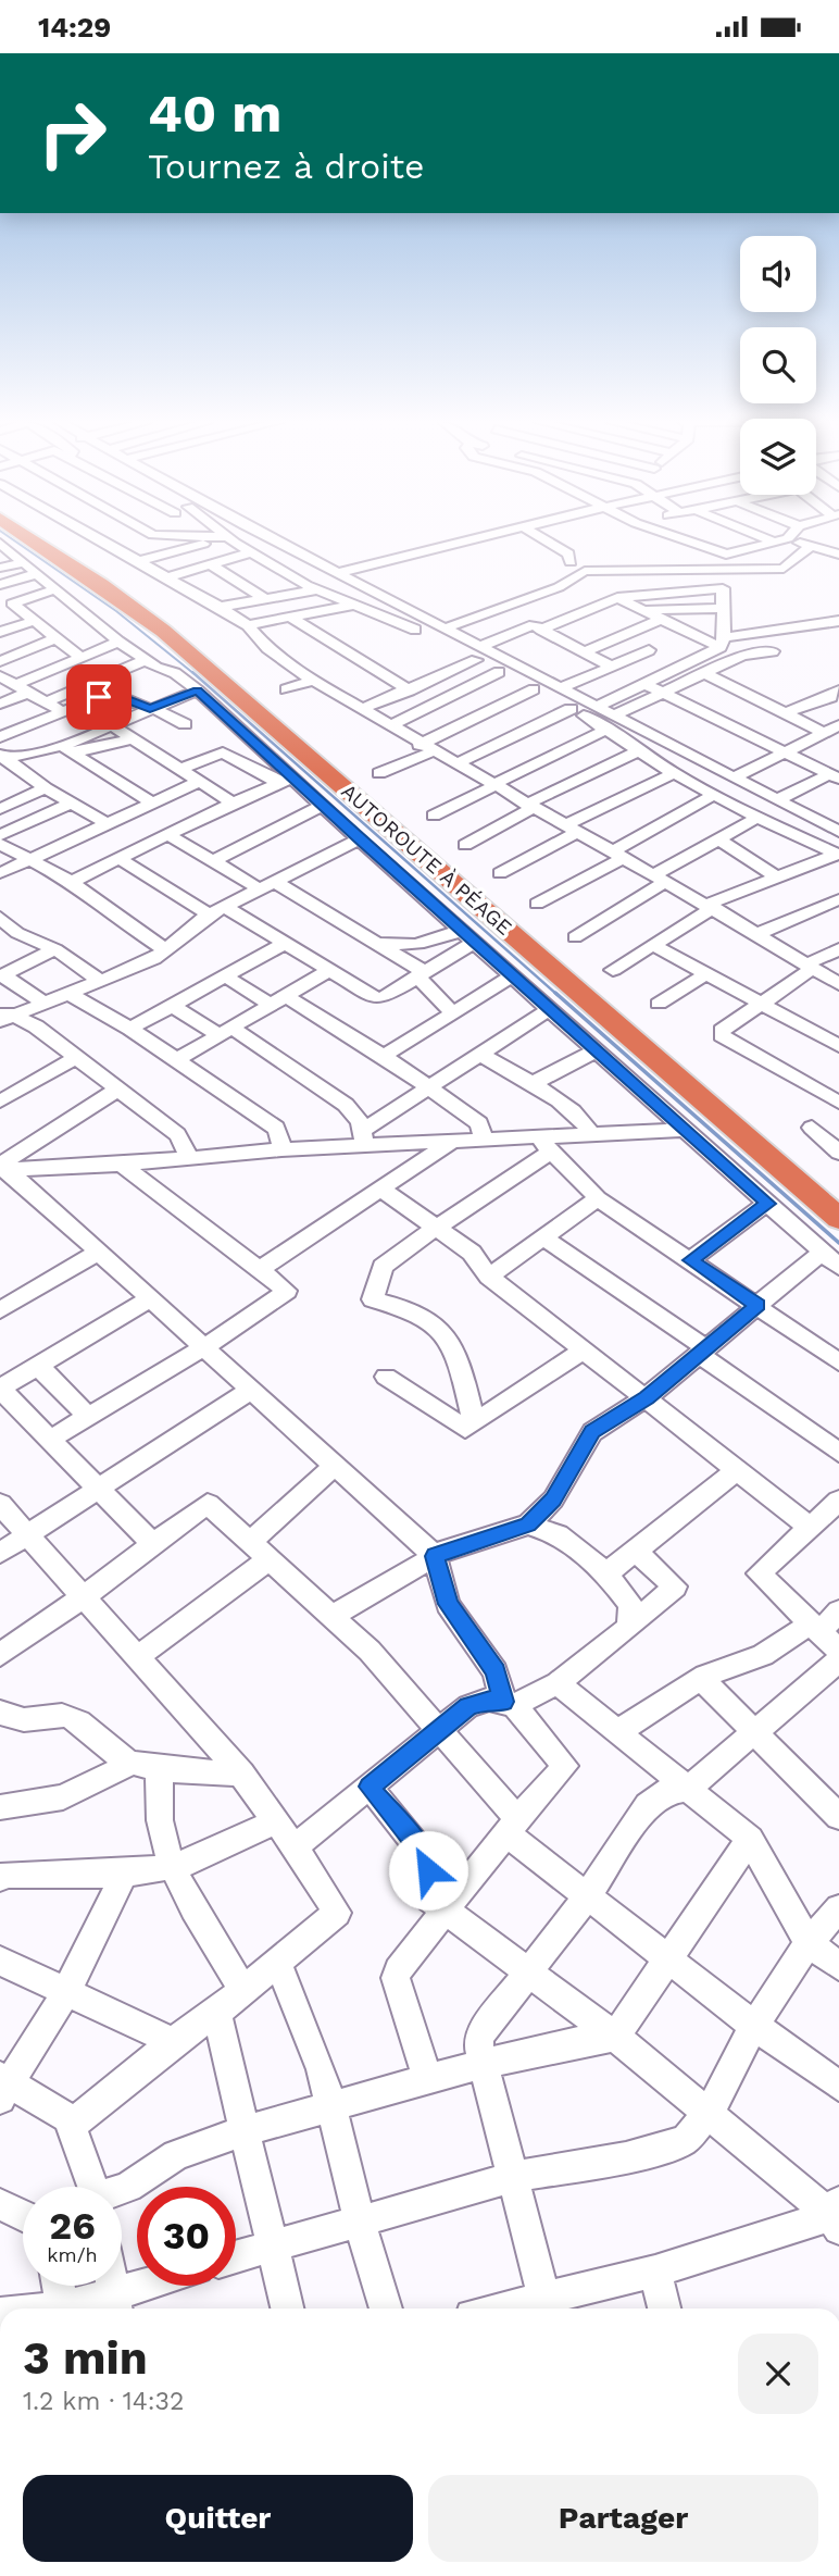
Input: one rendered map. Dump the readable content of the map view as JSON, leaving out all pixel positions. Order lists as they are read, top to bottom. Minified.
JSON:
{"streets":{"highway":["AUTOROUTE À PÉAGE"]},"page":{"status":"14:29","turn":["40 m","Tournez à droite"],"speed":"26 km/h","limit":"30","heading":["3 min","1.2 km · 14:32"],"buttons":["Quitter","Partager"]}}
